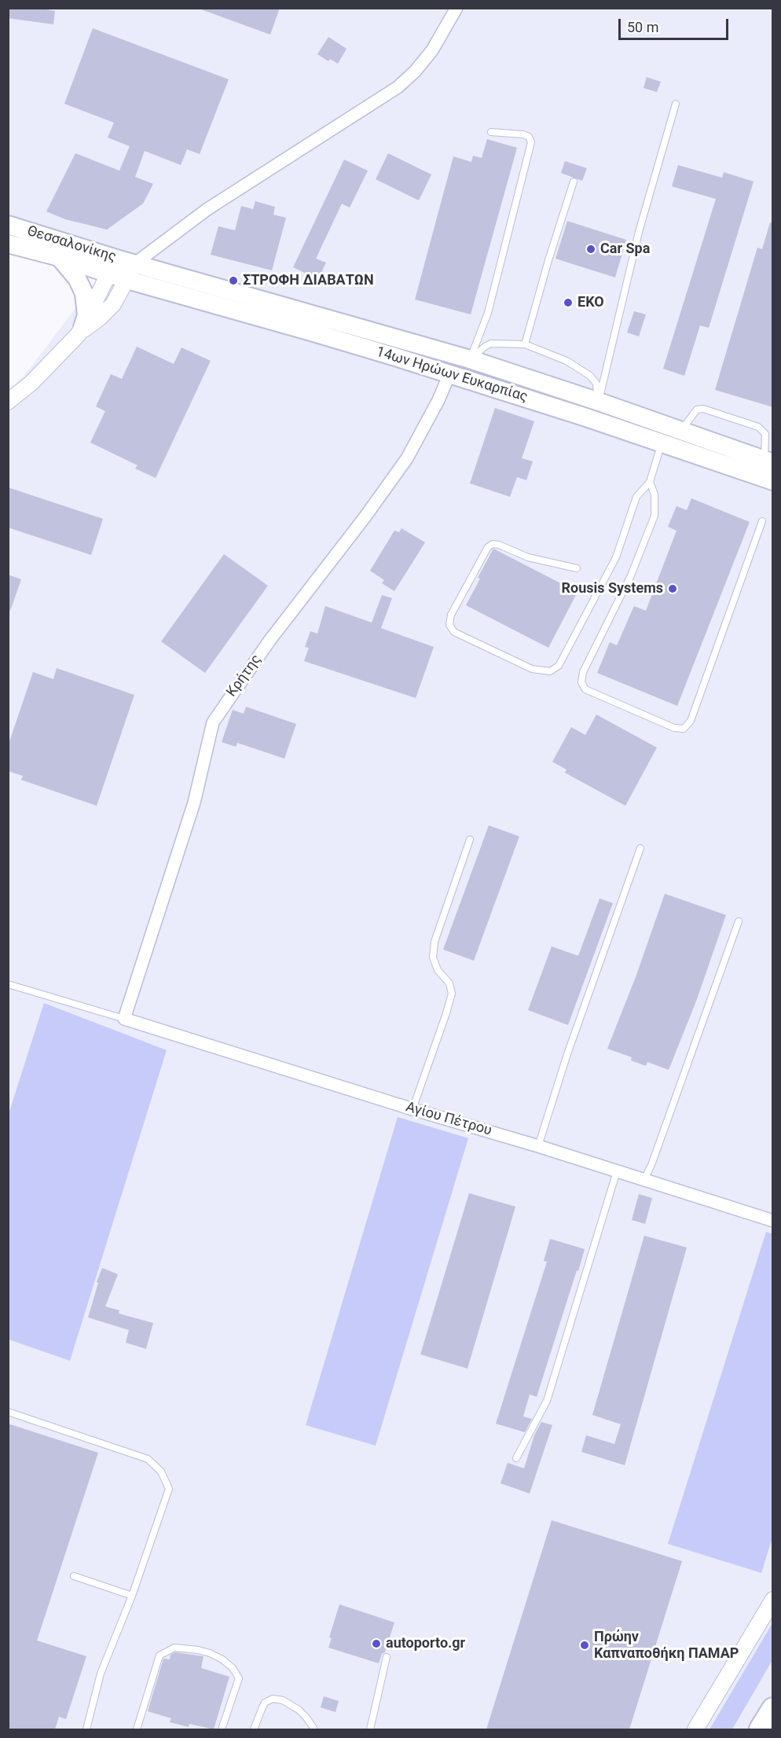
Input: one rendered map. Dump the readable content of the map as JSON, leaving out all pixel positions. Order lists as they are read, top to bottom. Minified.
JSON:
{"streets":{"main road":["Θεσσαλονίκης","14ων Ηρώων Ευκαρπίας"],"street":["Κρήτης","Αγίου Πέτρου"]},"crossings":[["Θεσσαλονίκης","14ων Ηρώων Ευκαρπίας"],["14ων Ηρώων Ευκαρπίας","Κρήτης"],["Κρήτης","Αγίου Πέτρου"]],"places":["Car Spa","ΣΤΡΟΦΗ ΔΙΑΒΑΤΩΝ","ΕΚΟ","Rousis Systems","autoporto.gr","Πρώην Καπναποθήκη ΠΑΜΑΡ"],"scale_bar":"50 m"}
